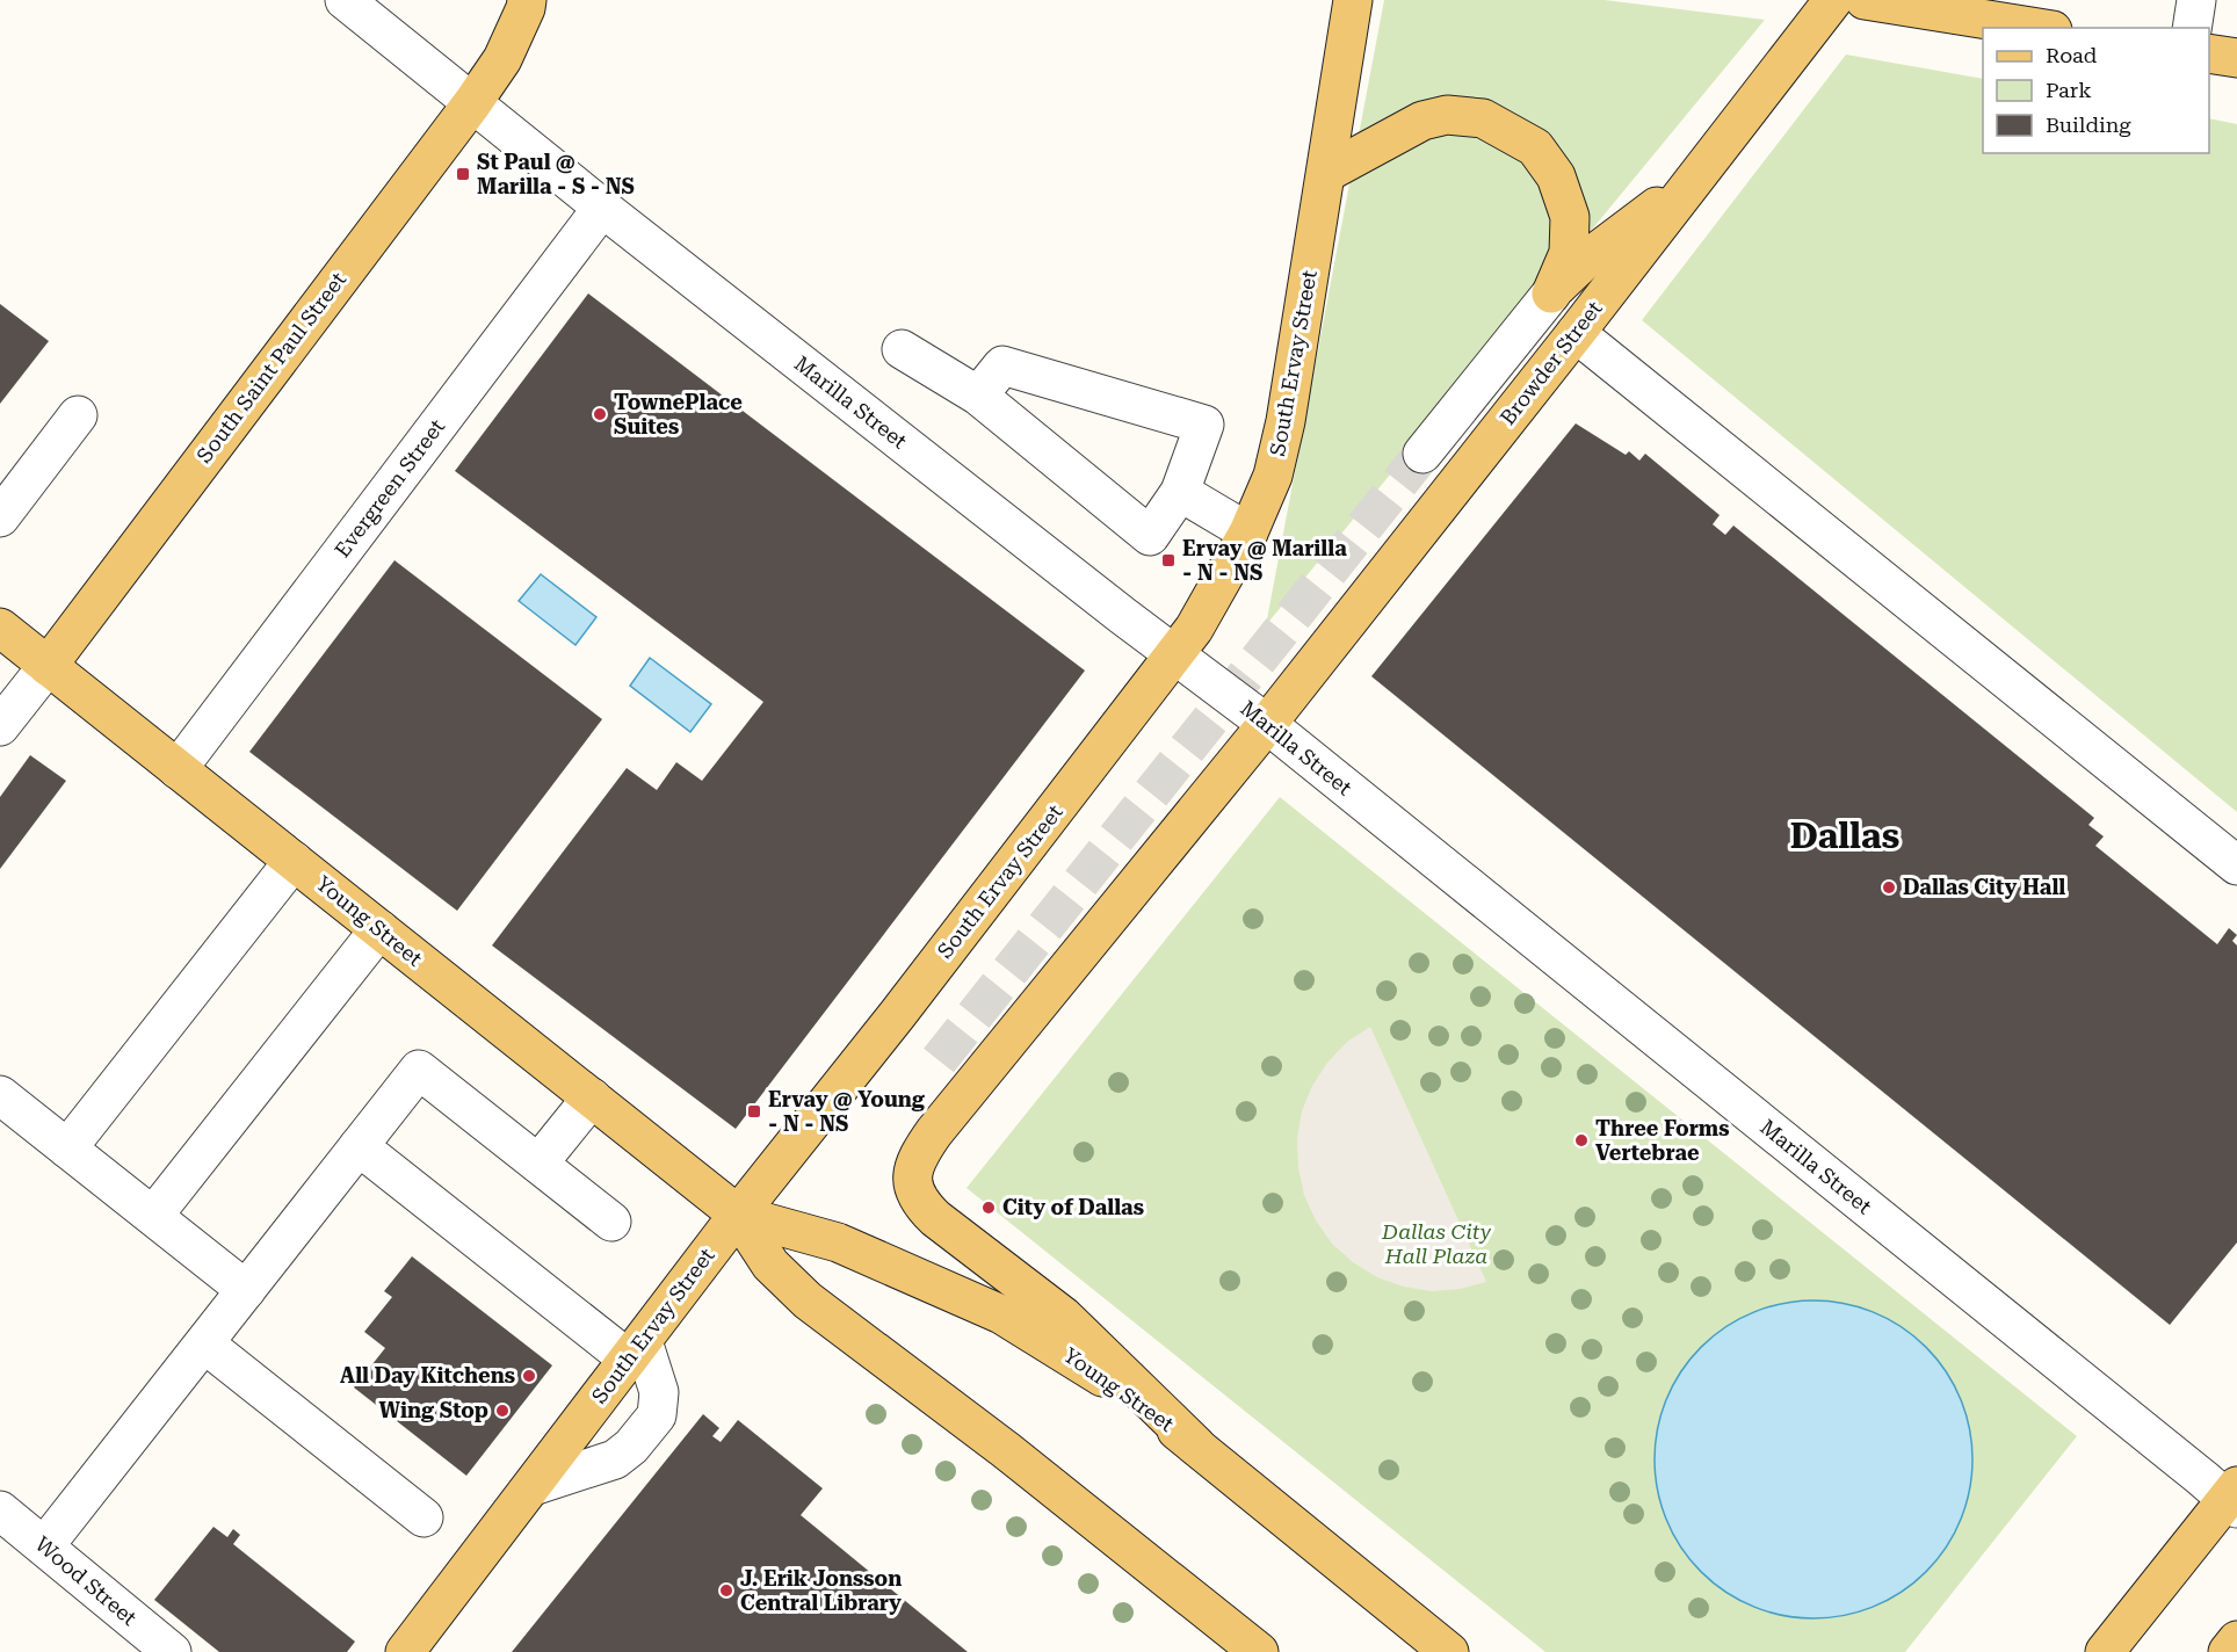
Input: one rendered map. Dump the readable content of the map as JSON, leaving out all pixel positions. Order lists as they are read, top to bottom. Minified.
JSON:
{"streets":{"main road":["South Ervay Street","Browder Street","South Saint Paul Street","Young Street"],"street":["Marilla Street","Evergreen Street","Wood Street"]},"crossings":[["South Ervay Street","Marilla Street"],["South Ervay Street","Young Street"],["Browder Street","Marilla Street"],["Browder Street","Young Street"],["South Saint Paul Street","Marilla Street"],["South Saint Paul Street","Young Street"],["Marilla Street","Evergreen Street"],["Evergreen Street","Young Street"]],"districts":["Dallas"],"parks":["Dallas City Hall Plaza"],"places":{"transit":["St Paul @ Marilla - S - NS","Ervay @ Marilla - N - NS","Ervay @ Young - N - NS"],"other":["TownePlace Suites","Dallas City Hall","Three Forms Vertebrae","City of Dallas","All Day Kitchens","Wing Stop","J. Erik Jonsson Central Library"]},"legend":["Road","Park","Building"]}
